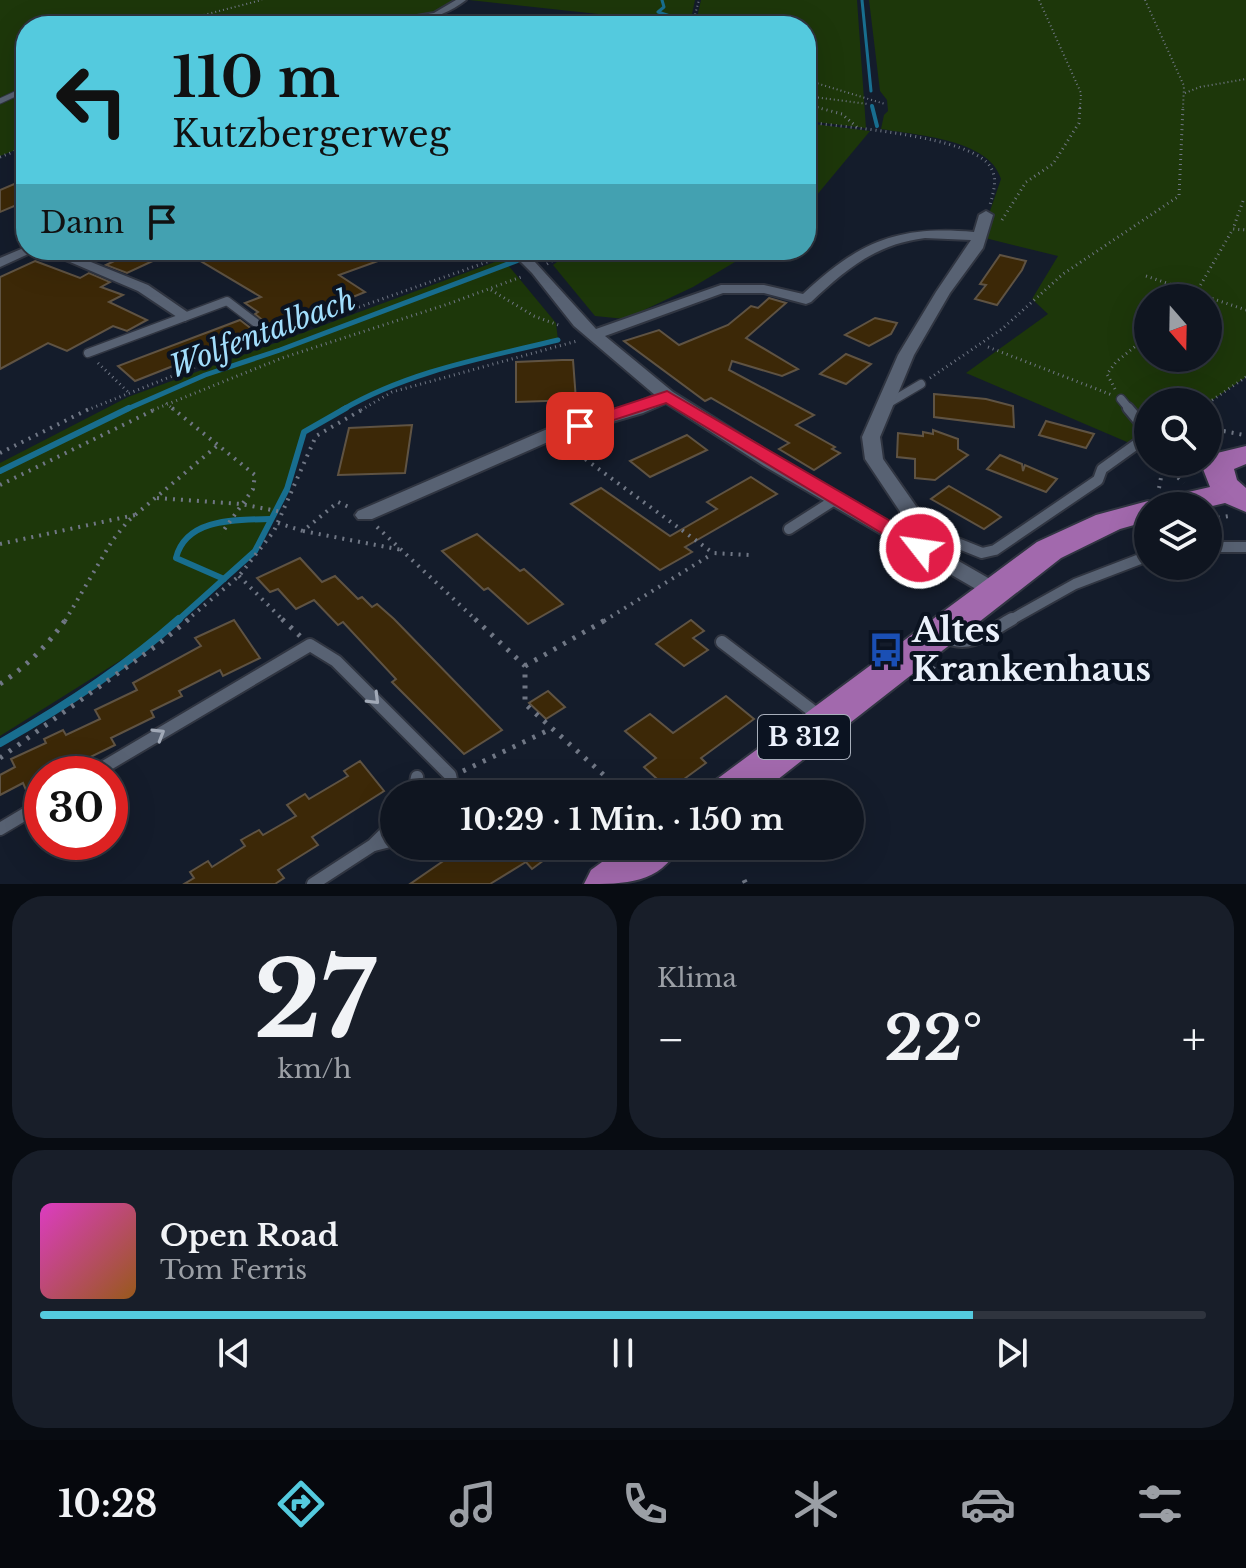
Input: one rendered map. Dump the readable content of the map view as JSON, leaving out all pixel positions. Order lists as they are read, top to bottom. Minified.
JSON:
{"streets":{"main road":["B 312"]},"water":["Wolfentalbach"],"places":{"bus stop":["Altes Krankenhaus"]},"north":"bottom","page":{"turn":["110 m","Kutzbergerweg"],"then":"Dann","limit":"30","trip":"10:29 · 1 Min. · 150 m","tile":[["27","km/h"],"Klima"],"heat":["−","22°","+"],"song":["Open Road","Tom Ferris"],"tabs":"10:28"}}
